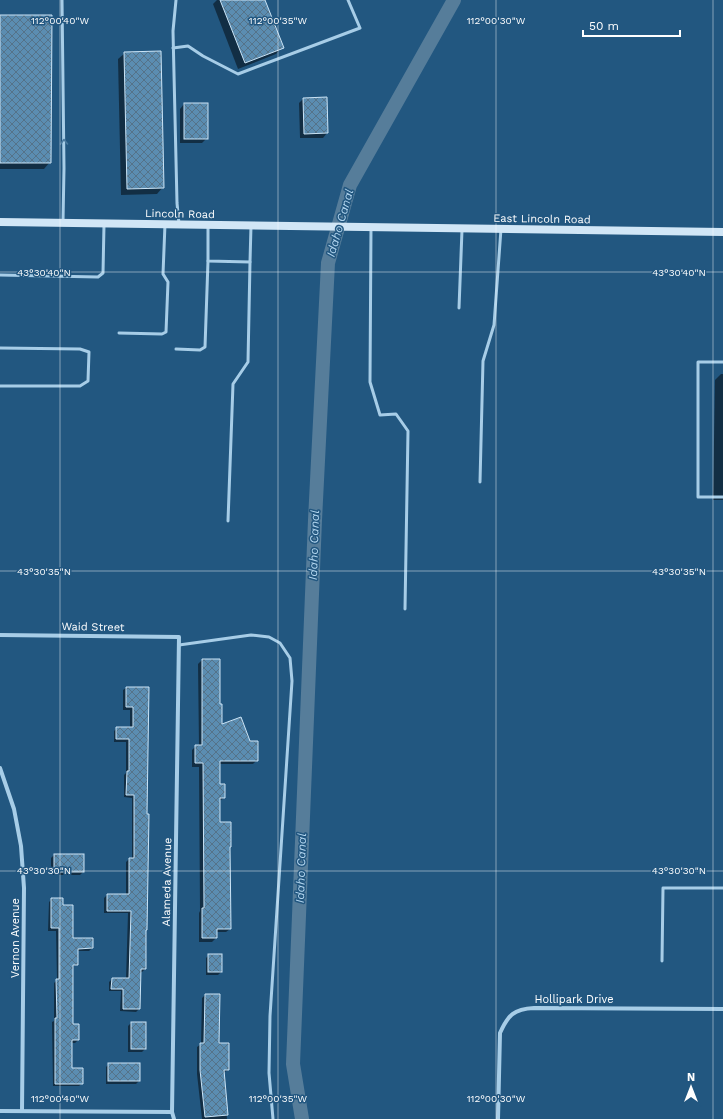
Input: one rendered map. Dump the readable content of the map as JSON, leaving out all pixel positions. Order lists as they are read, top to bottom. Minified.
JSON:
{"streets":{"main road":["Lincoln Road","East Lincoln Road"],"street":["Waid Street","Alameda Avenue","Vernon Avenue","Hollipark Drive"]},"crossings":[["Lincoln Road","East Lincoln Road"],["Waid Street","Alameda Avenue"]],"water":["Idaho Canal"],"scale_bar":"50 m","north":"top","coordinates":["112°00'40\"W","112°00'35\"W","112°00'30\"W","43°30'40\"N","43°30'35\"N","43°30'30\"N"]}
